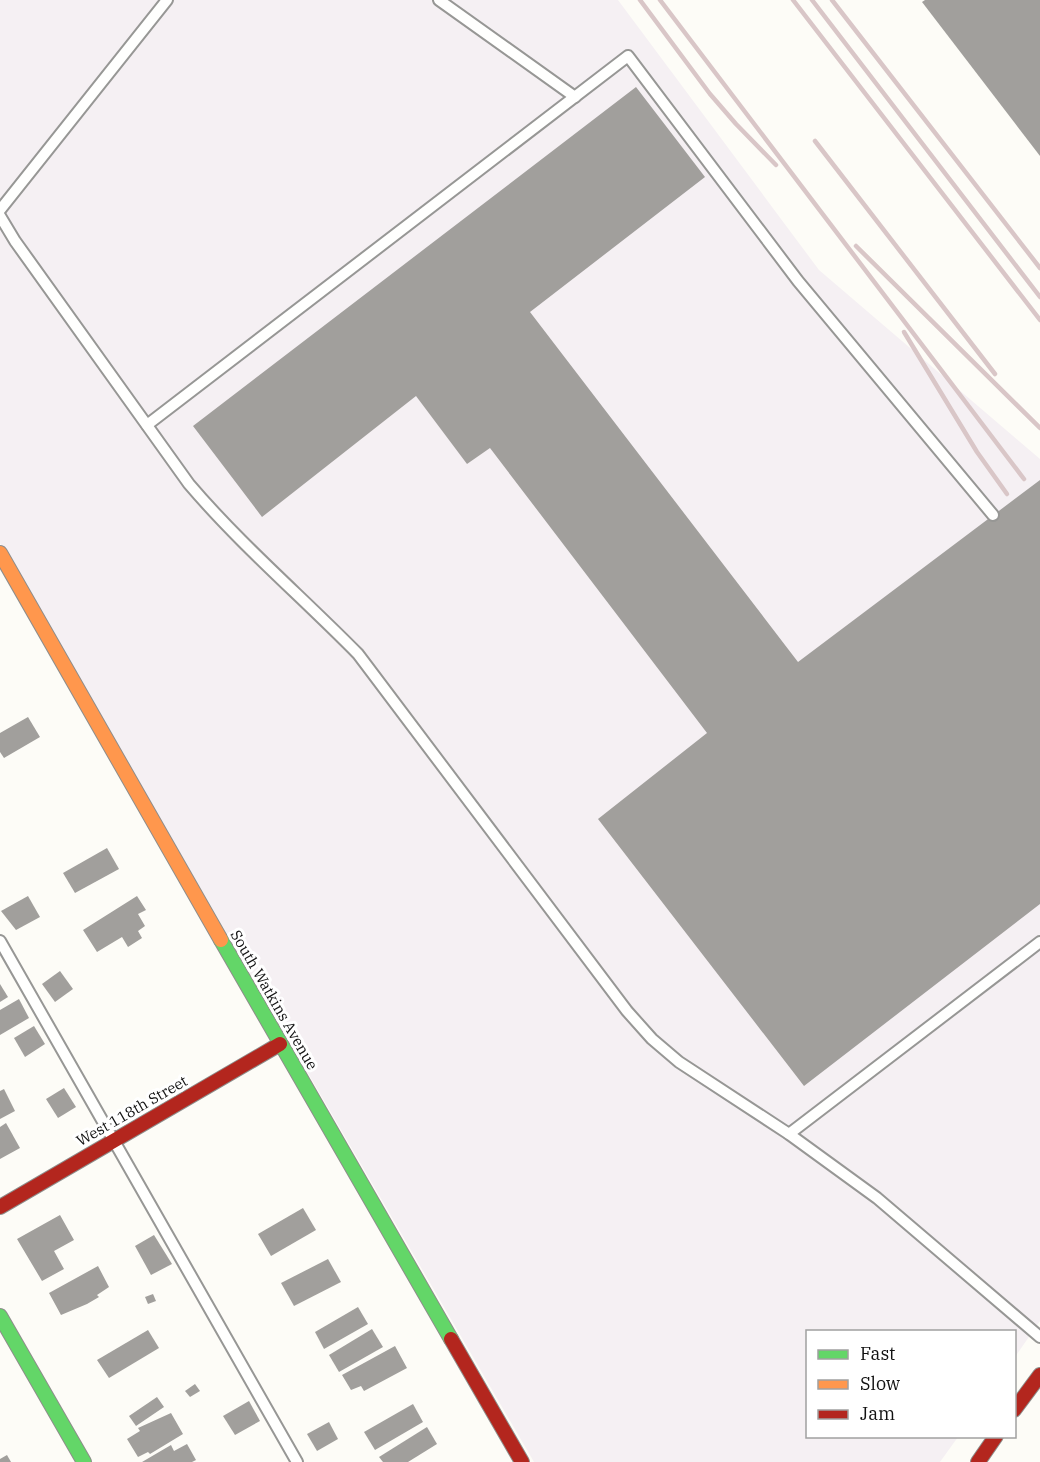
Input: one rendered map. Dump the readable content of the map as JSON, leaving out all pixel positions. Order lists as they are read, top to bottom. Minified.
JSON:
{"streets":{"street":["South Watkins Avenue","West 118th Street"]},"crossings":[["South Watkins Avenue","West 118th Street"]],"legend":["Fast","Slow","Jam"]}
